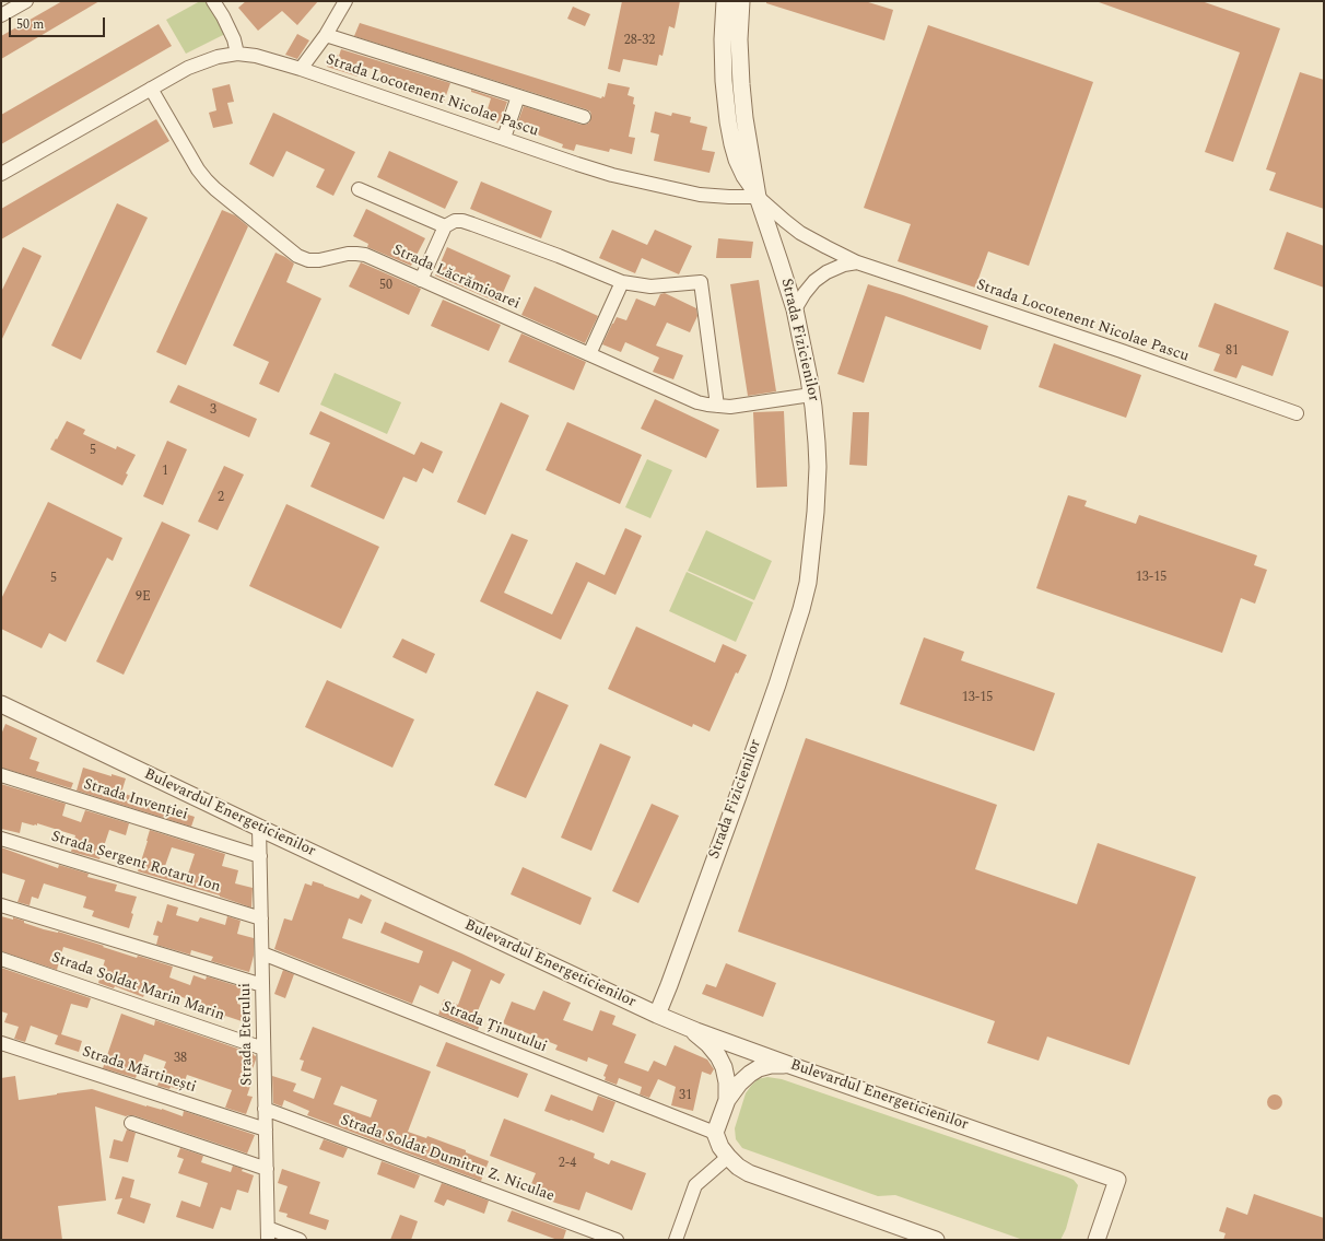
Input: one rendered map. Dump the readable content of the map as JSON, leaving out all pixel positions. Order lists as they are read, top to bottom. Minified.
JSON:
{"streets":{"street":["Strada Locotenent Nicolae Pascu","Strada Lăcrămioarei","Strada Fizicienilor","Strada Invenției","Bulevardul Energeticienilor","Strada Sergent Rotaru Ion","Strada Soldat Marin Marin","Strada Ținutului","Strada Eterului","Strada Mărtinești","Strada Soldat Dumitru Z. Niculae"]},"crossings":[["Strada Locotenent Nicolae Pascu","Strada Lăcrămioarei"],["Strada Locotenent Nicolae Pascu","Strada Fizicienilor"],["Strada Lăcrămioarei","Strada Fizicienilor"],["Strada Fizicienilor","Bulevardul Energeticienilor"],["Strada Invenției","Strada Eterului"],["Bulevardul Energeticienilor","Strada Eterului"],["Strada Sergent Rotaru Ion","Strada Eterului"],["Strada Soldat Marin Marin","Strada Eterului"],["Strada Ținutului","Strada Eterului"],["Strada Eterului","Strada Mărtinești"],["Strada Eterului","Strada Soldat Dumitru Z. Niculae"]],"house_numbers":["28-32","50","81","3","5","1","2","13-15","5","9E","13-15","38","31","2-4"],"scale_bar":"50 m"}
